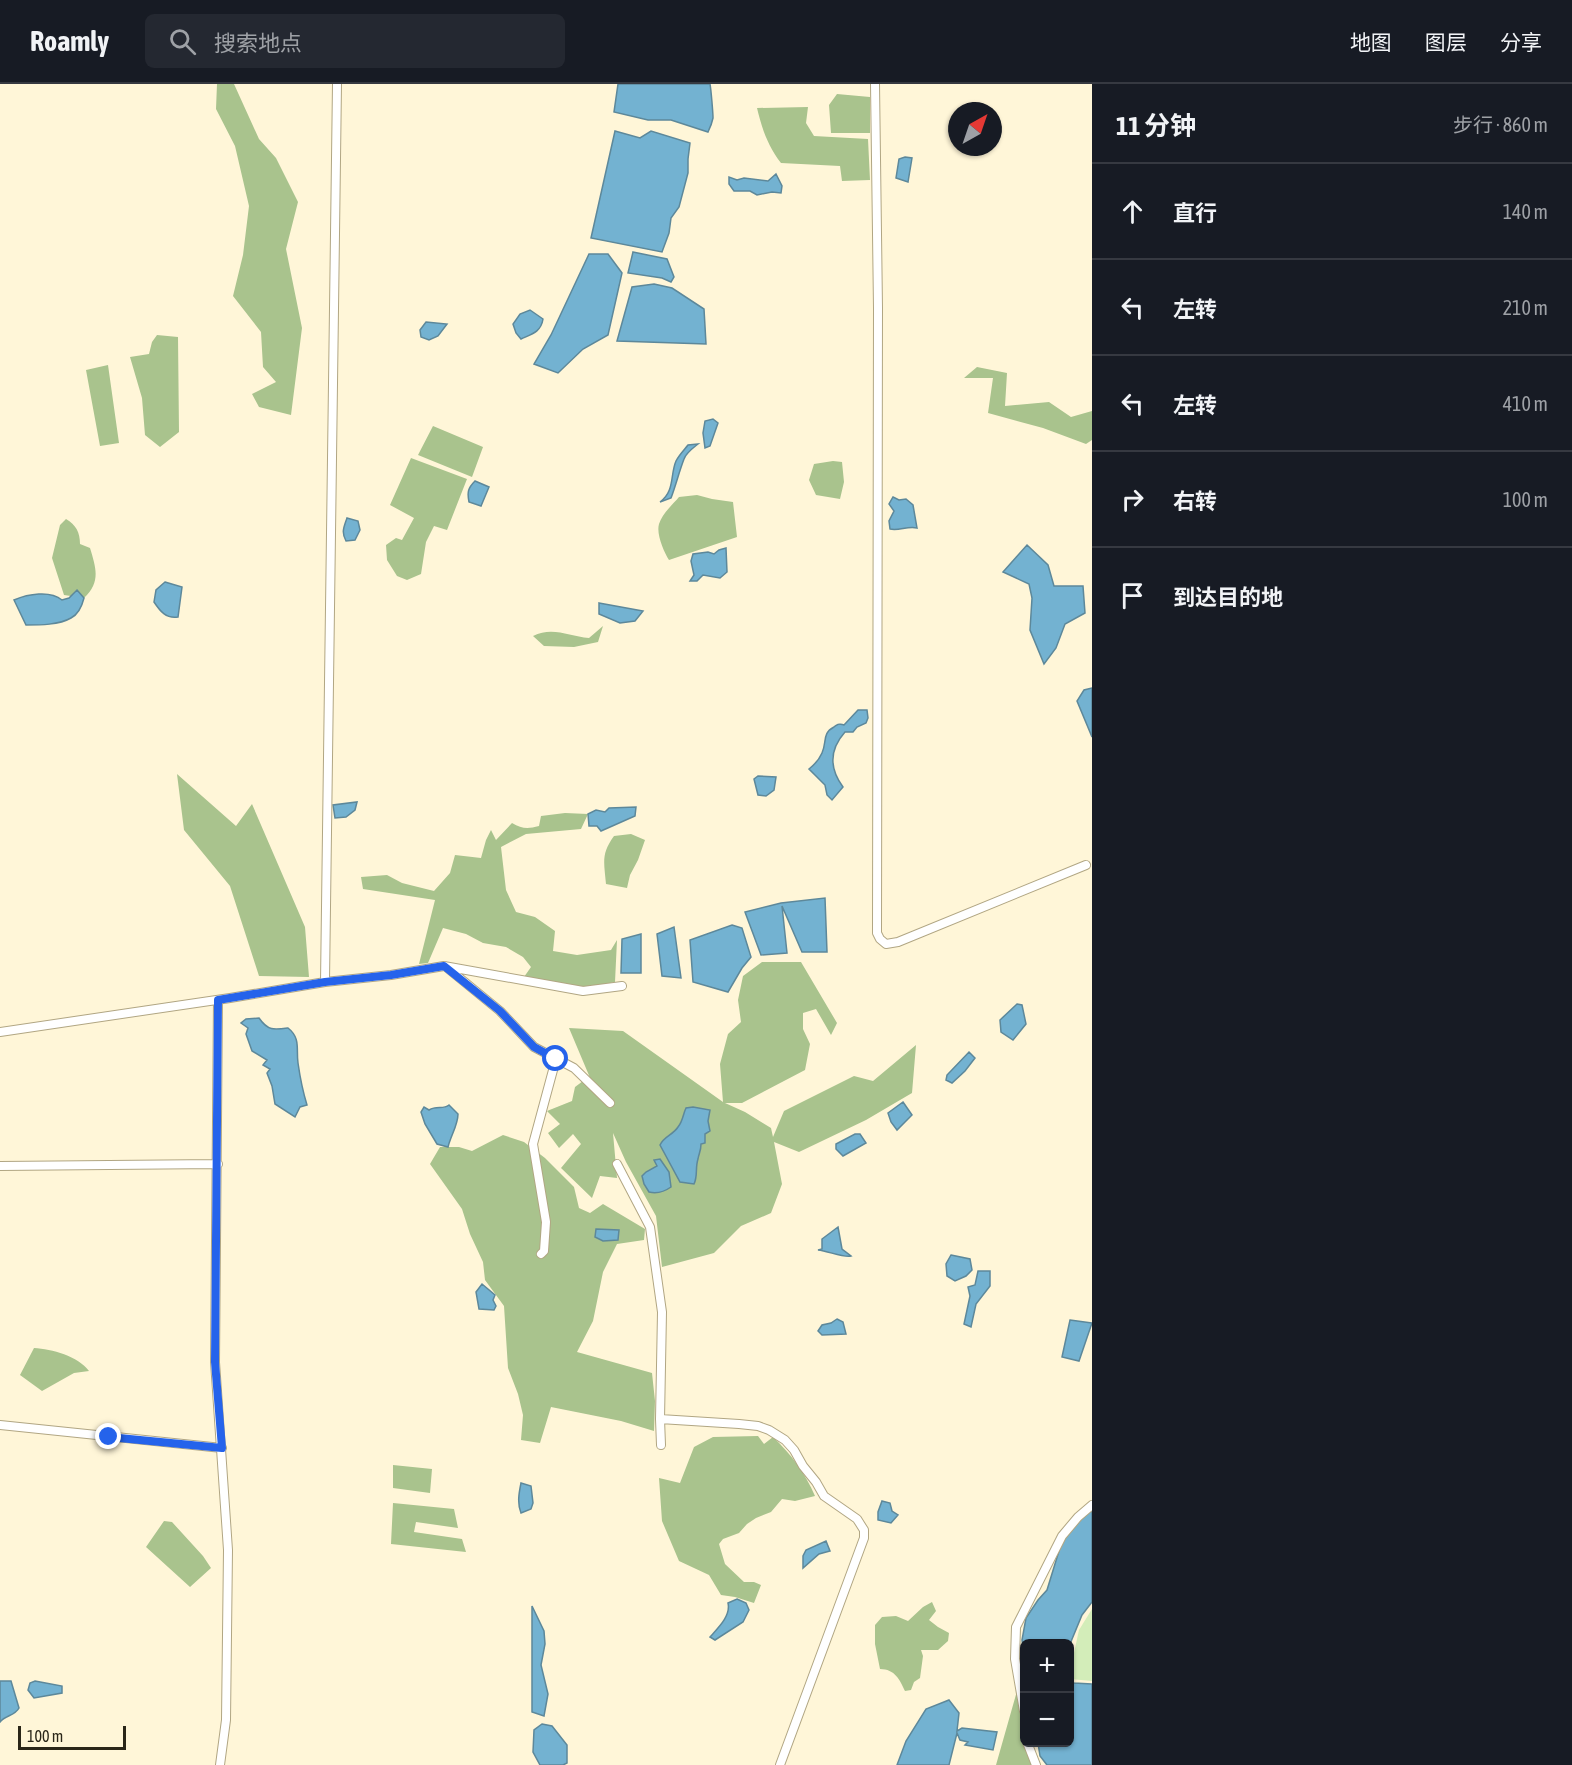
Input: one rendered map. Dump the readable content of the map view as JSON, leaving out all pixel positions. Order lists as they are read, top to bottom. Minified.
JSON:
{"scale_bar":"100 m","north":"top right","page":{"header":"Roamly","search":"搜索地点","nav":["地图","图层","分享"],"heading":["11 分钟","步行 · 860 m"],"list":[["直行","140 m"],["左转","210 m"],["左转","410 m"],["右转","100 m"],"到达目的地"],"map_buttons":["+","−"],"scale":"100 m"}}
